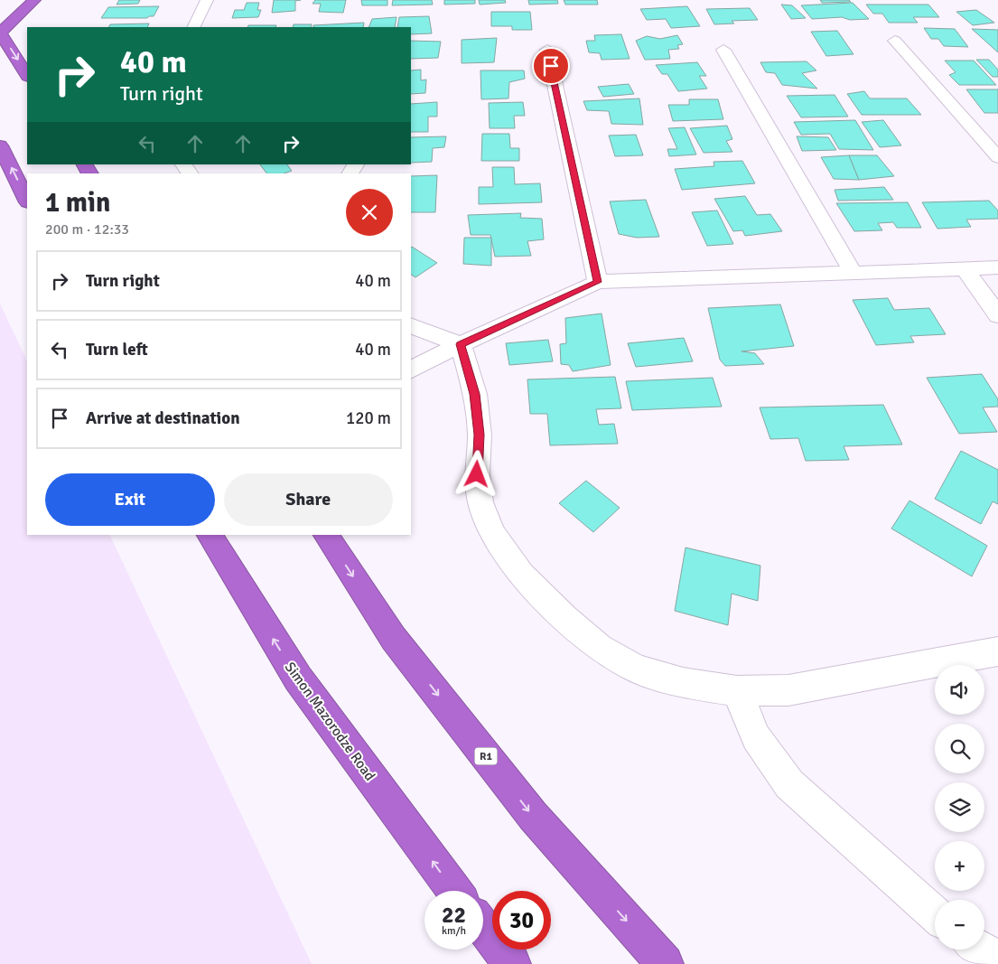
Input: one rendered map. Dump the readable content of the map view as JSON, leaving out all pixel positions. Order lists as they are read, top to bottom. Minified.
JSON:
{"streets":{"highway":["Simon Mazorodze Road","R1"]},"page":{"turn":["40 m","Turn right"],"heading":["1 min","200 m · 12:33"],"list":[{"name":"Turn right","value":"40 m"},{"name":"Turn left","value":"40 m"},{"name":"Arrive at destination","value":"120 m"}],"buttons":["Exit","Share"],"map_buttons":["+","−"],"speed":"22 km/h","limit":"30"}}
